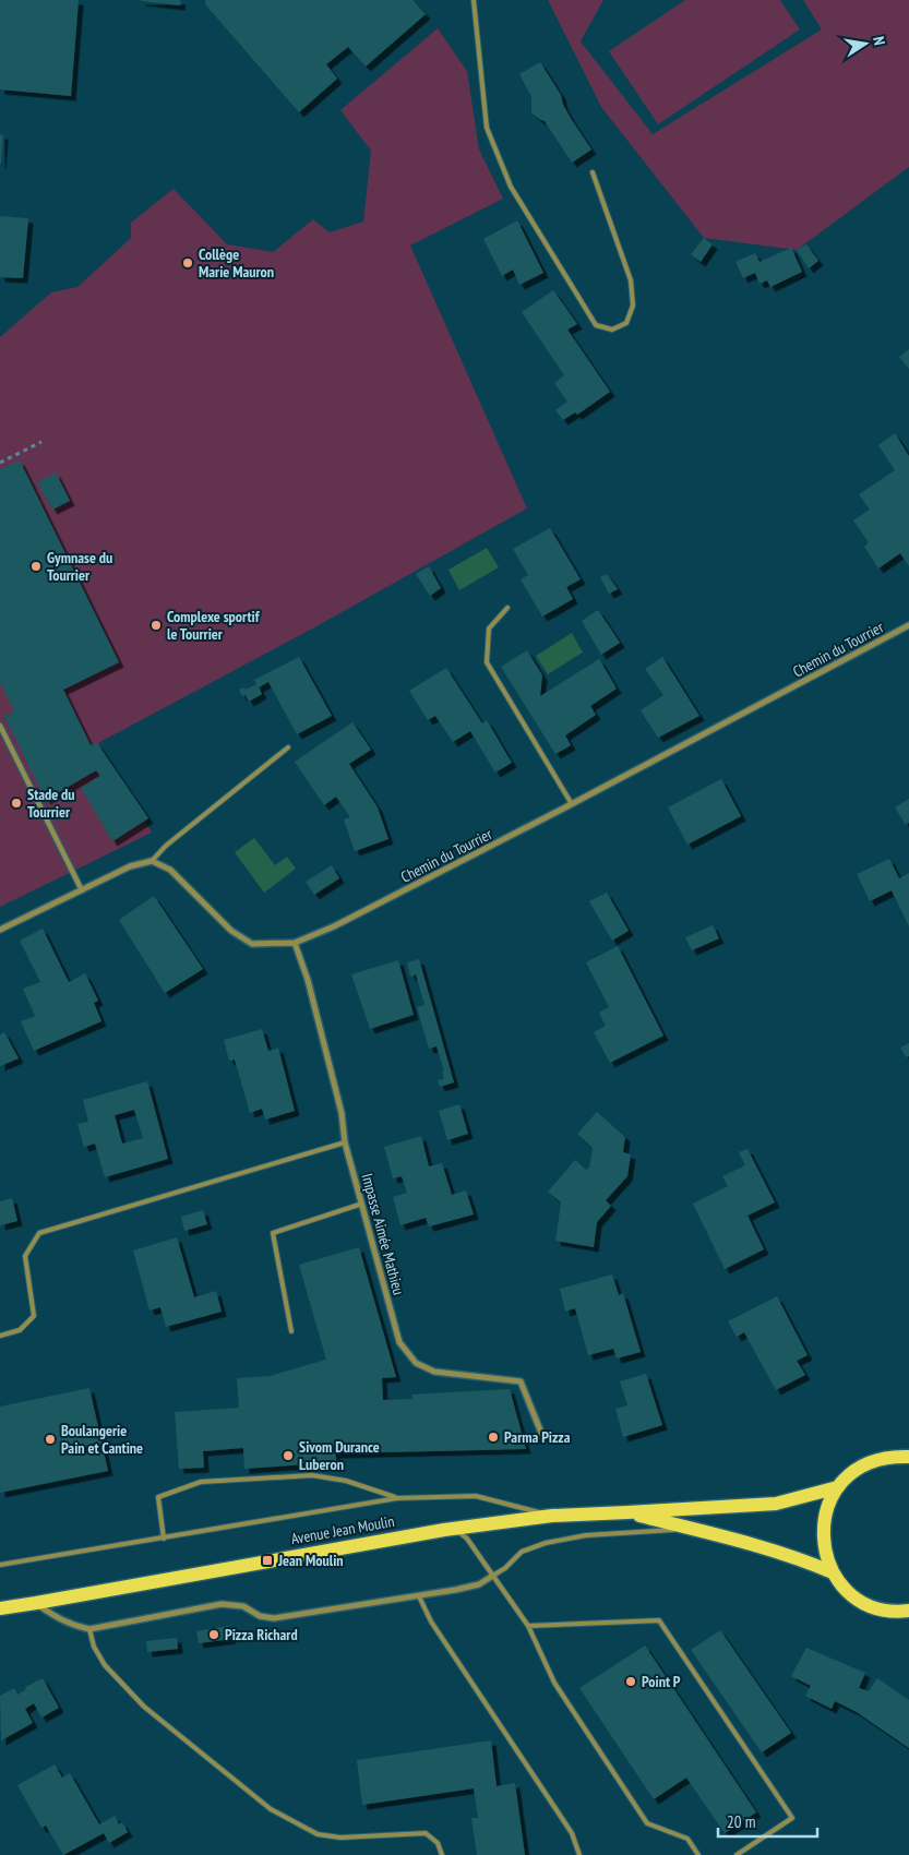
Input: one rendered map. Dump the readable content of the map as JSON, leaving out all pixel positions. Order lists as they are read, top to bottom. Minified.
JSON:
{"streets":{"main road":["Avenue Jean Moulin"],"street":["Chemin du Tourrier","Impasse Aimée Mathieu"]},"crossings":[["Chemin du Tourrier","Impasse Aimée Mathieu"]],"places":{"other":["Collège Marie Mauron","Gymnase du Tourrier","Complexe sportif le Tourrier","Stade du Tourrier","Parma Pizza","Boulangerie Pain et Cantine","Sivom Durance Luberon","Pizza Richard","Point P"],"transit":["Jean Moulin"]},"scale_bar":"20 m","north":"right"}
